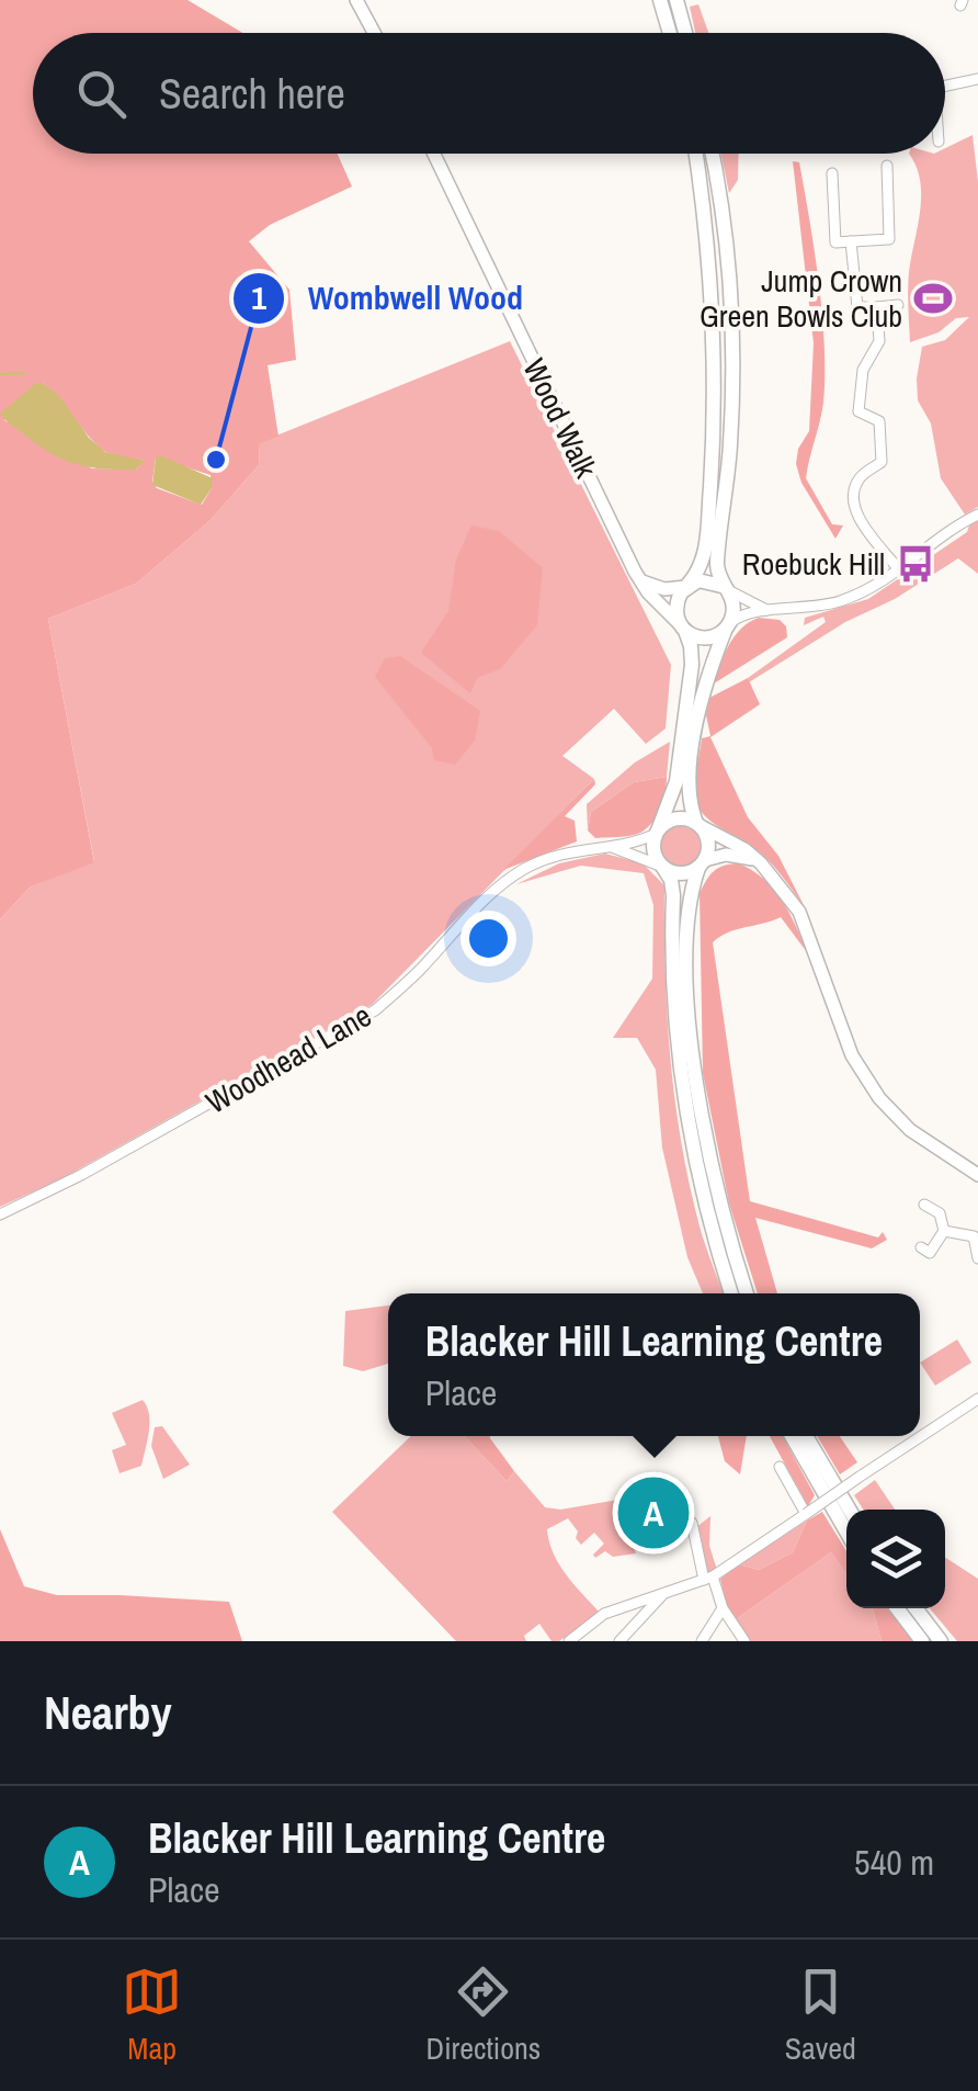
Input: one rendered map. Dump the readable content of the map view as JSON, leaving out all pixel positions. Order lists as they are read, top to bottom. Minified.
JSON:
{"streets":{"main road":["Wood Walk"],"street":["Woodhead Lane"]},"places":{"sports":["Jump Crown Green Bowls Club"],"other":["Wombwell Wood"],"bus stop":["Roebuck Hill"]},"page":{"search":"Search here","popup":["Blacker Hill Learning Centre","Place"],"pins":"A","heading":"Nearby","list":[{"mark":"A","name":"Blacker Hill Learning Centre","note":"Place","value":"540 m"}],"nav":["Map","Directions","Saved"]}}
